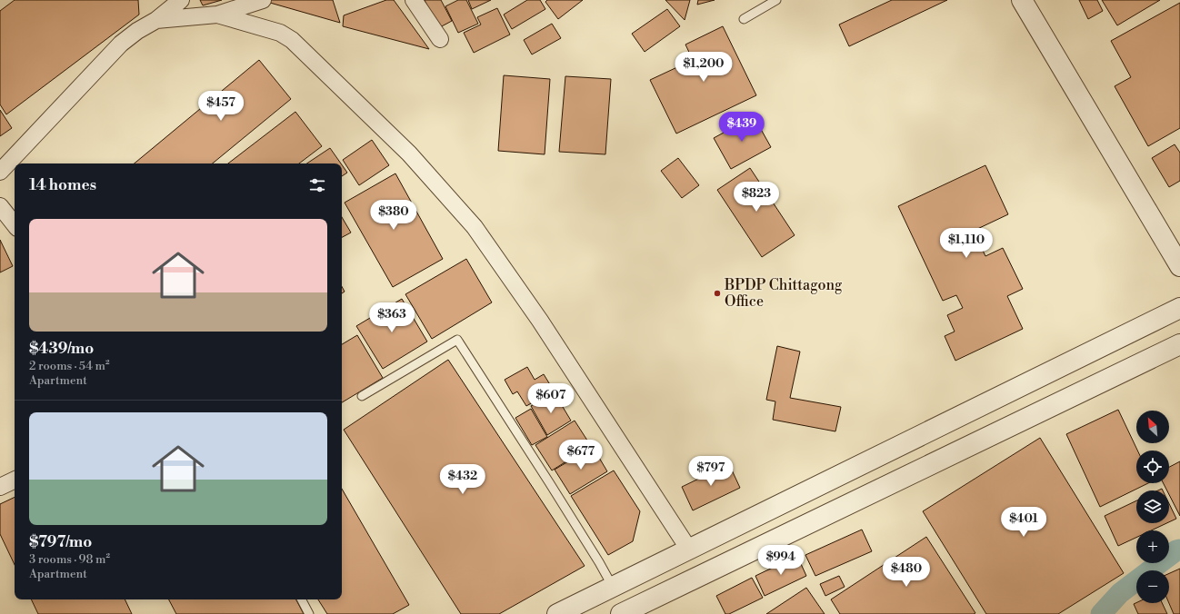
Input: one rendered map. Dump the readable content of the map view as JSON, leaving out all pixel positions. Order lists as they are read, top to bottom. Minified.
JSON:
{"places":["BPDP Chittagong Office"],"north":"top left","page":{"price":["$1,200","$457","$439","$823","$380","$1,110","$363","$607","$677","$797","$432","$401","$994","$480"],"heading":"14 homes","list":[{"name":"$439/mo","note":"2 rooms · 54 m² · Apartment"},{"name":"$797/mo","note":"3 rooms · 98 m² · Apartment"}],"map_buttons":["+","−"]}}
